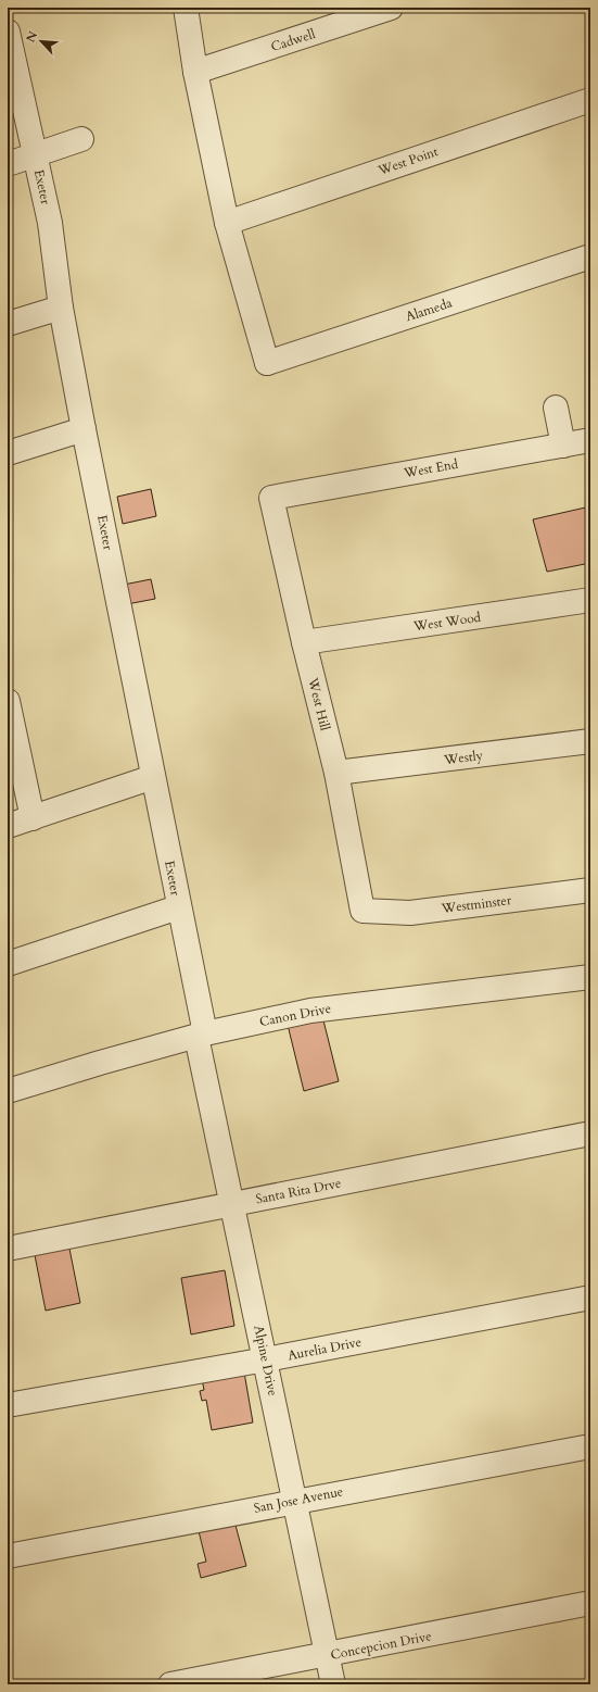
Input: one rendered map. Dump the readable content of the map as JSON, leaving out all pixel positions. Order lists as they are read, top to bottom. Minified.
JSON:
{"streets":{"street":["Cadwell","West Point","Exeter","Alameda","West End","West Wood","West Hill","Westly","Westminster","Canon Drive","Santa Rita Drve","Aurelia Drive","Alpine Drive","San Jose Avenue","Concepcion Drive"]},"crossings":[["West Point","Alameda"],["Exeter","Canon Drive"],["Exeter","Alpine Drive"],["West End","West Hill"],["West Wood","West Hill"],["West Hill","Westly"],["West Hill","Westminster"],["Canon Drive","Alpine Drive"],["Santa Rita Drve","Alpine Drive"],["Aurelia Drive","Alpine Drive"],["Alpine Drive","San Jose Avenue"],["Alpine Drive","Concepcion Drive"]],"north":"top left"}
